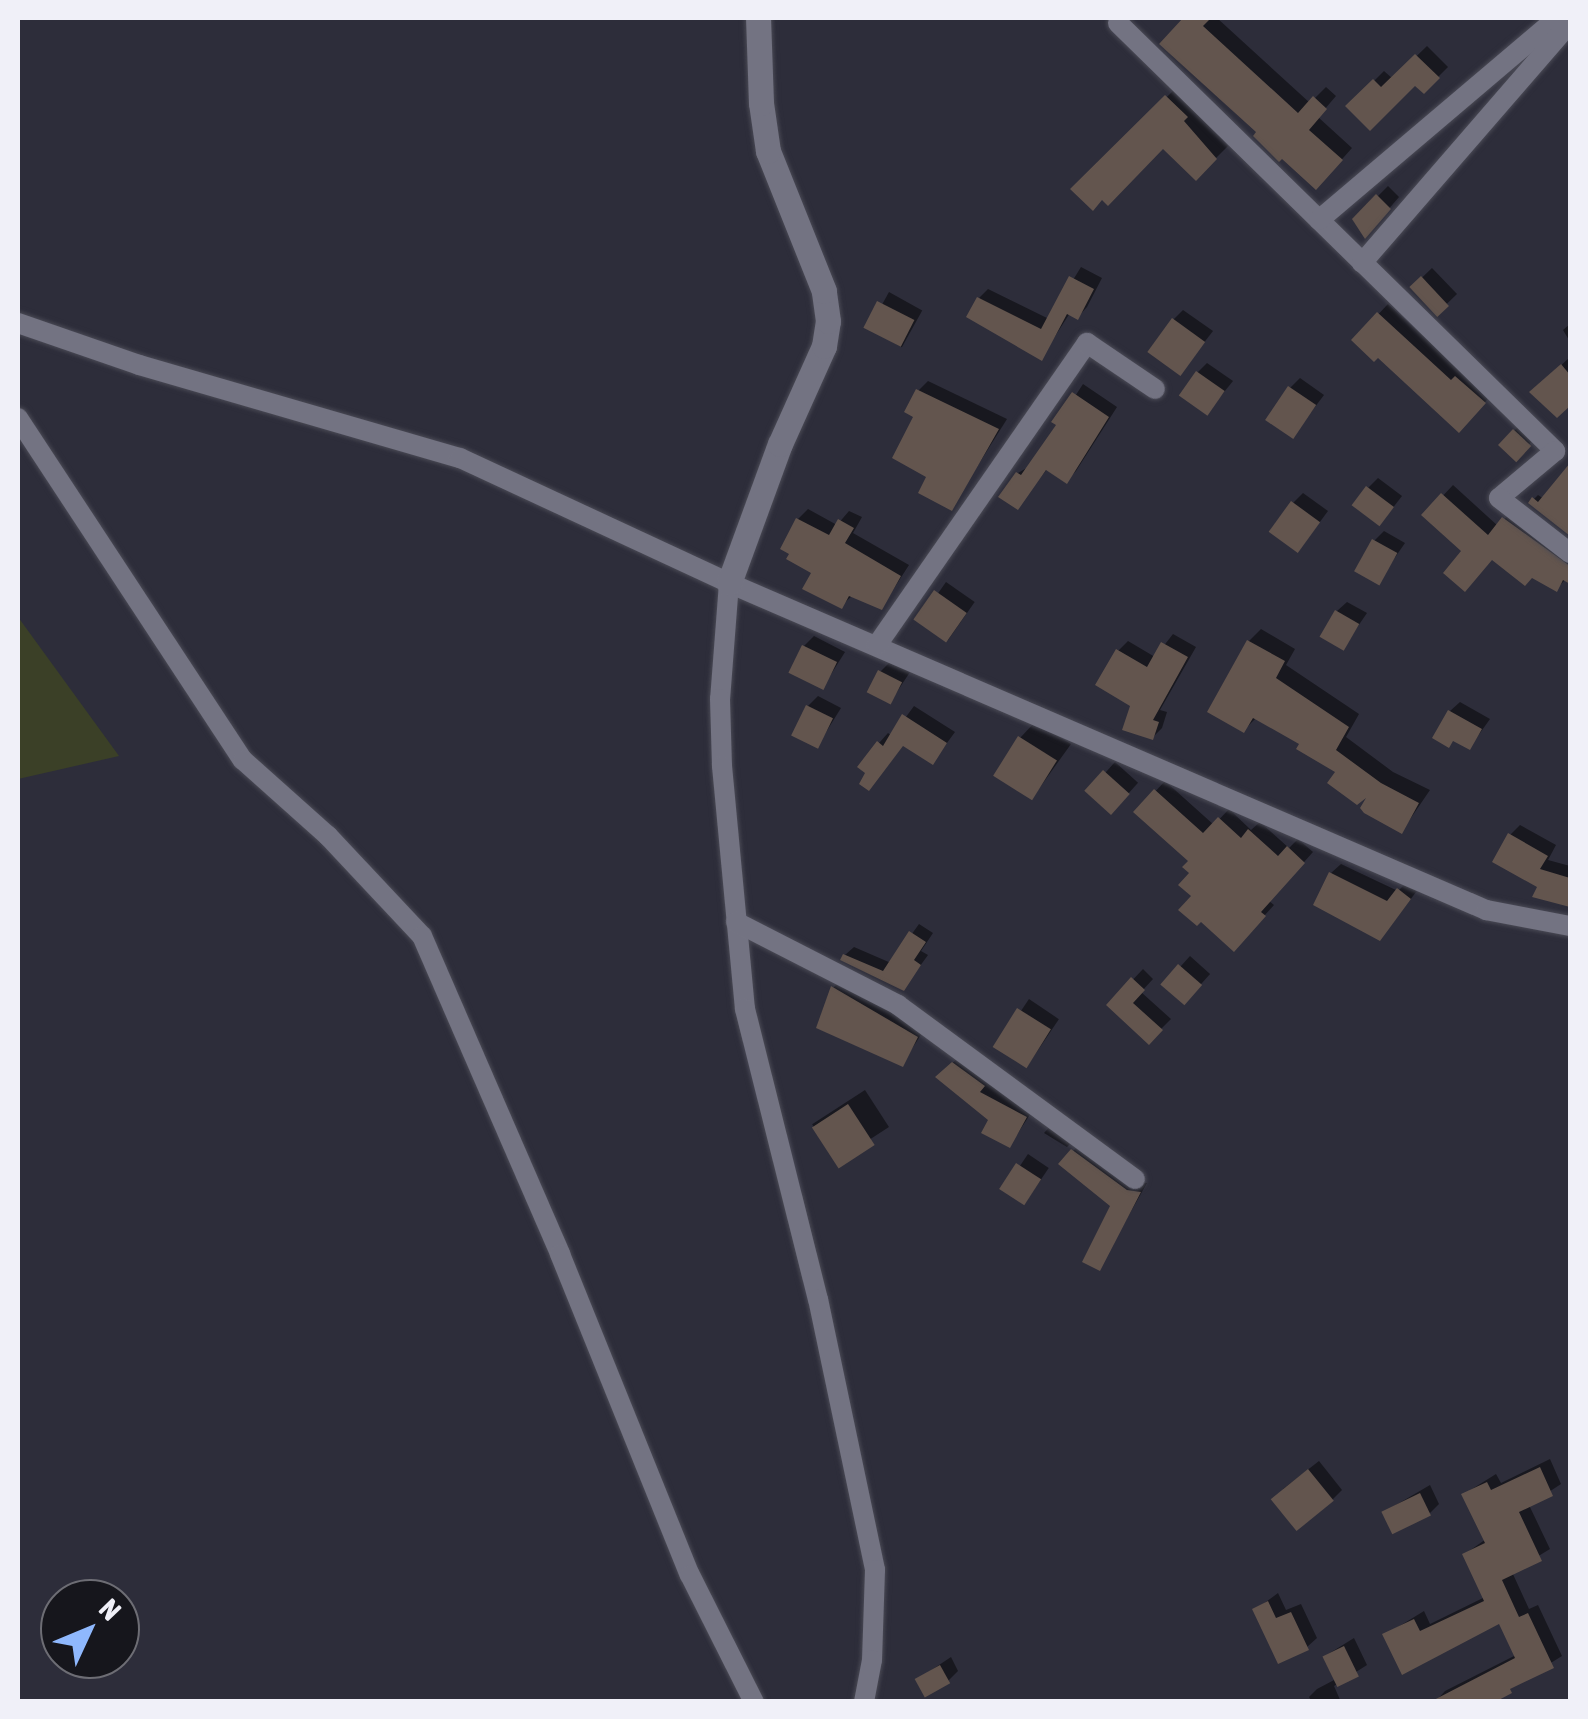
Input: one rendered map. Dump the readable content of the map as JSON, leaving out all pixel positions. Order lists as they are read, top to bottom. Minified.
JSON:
{"north":"top right"}
